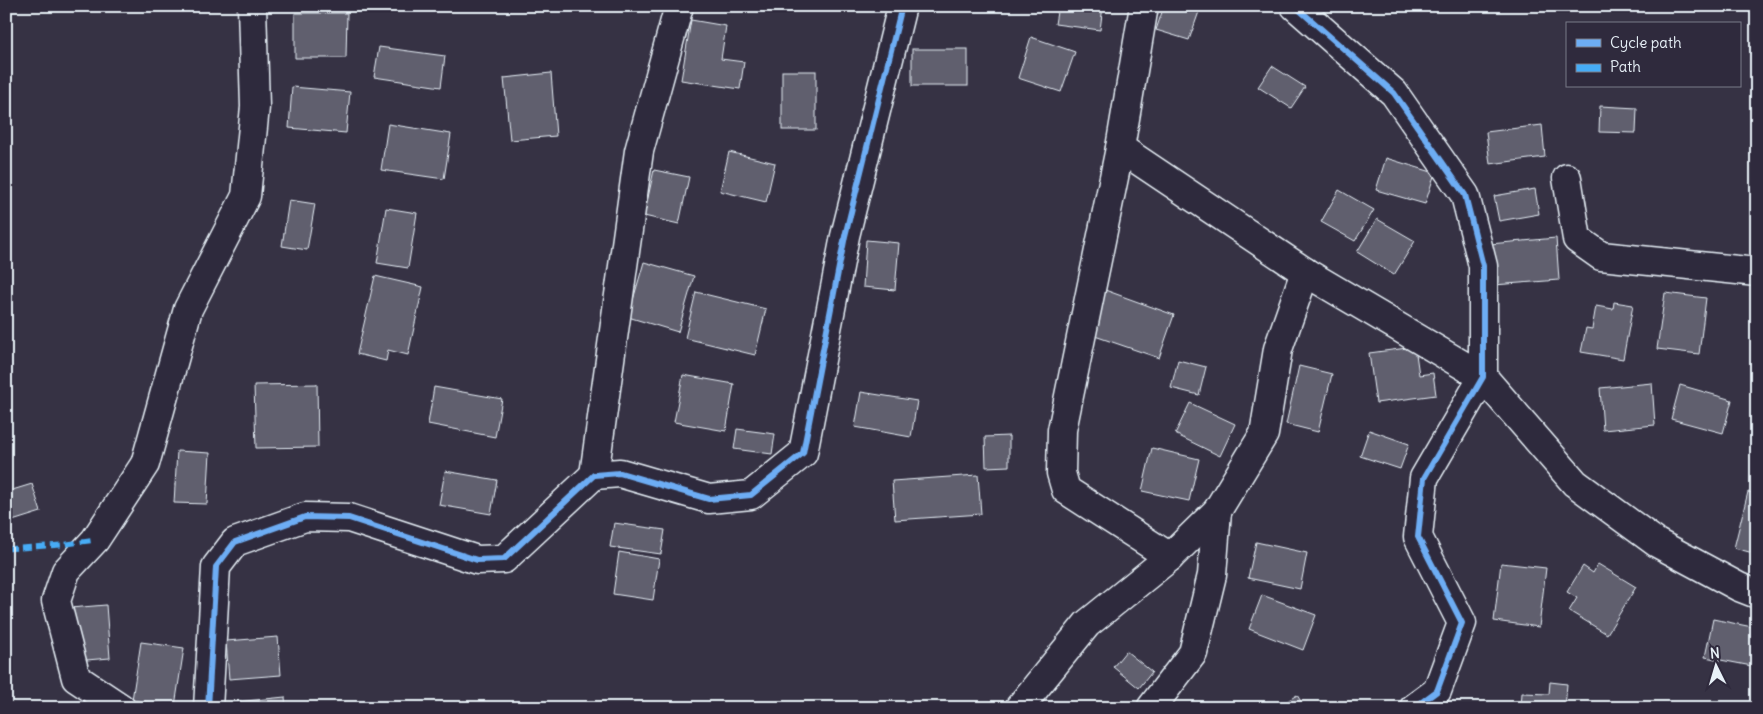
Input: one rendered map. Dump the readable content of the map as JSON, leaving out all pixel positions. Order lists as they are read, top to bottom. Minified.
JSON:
{"legend":["Cycle path","Path"],"north":"top"}
